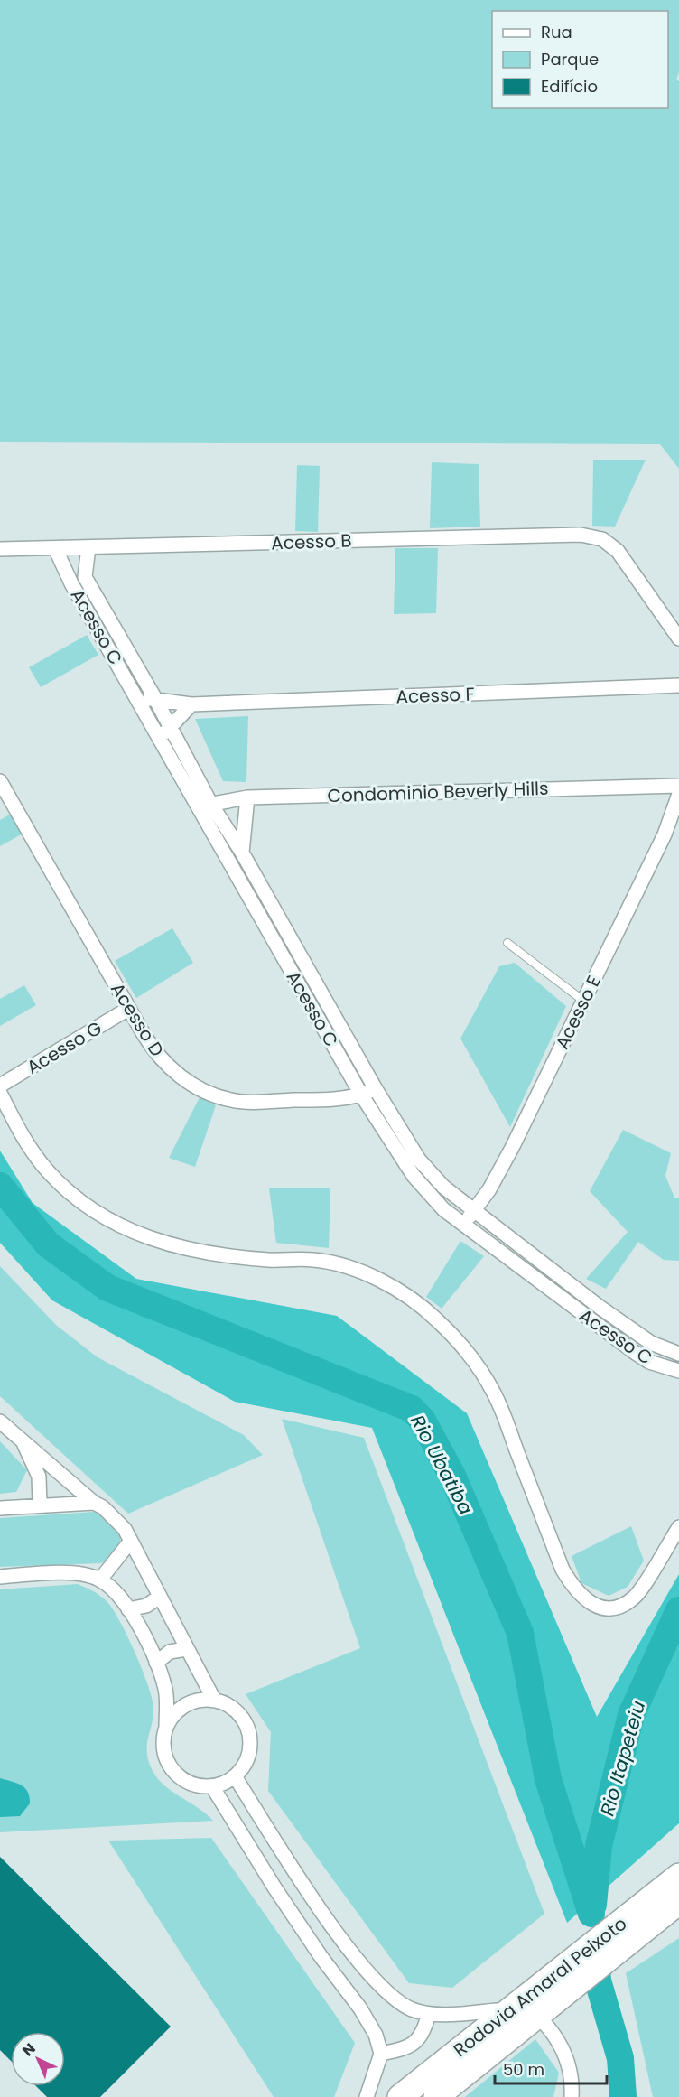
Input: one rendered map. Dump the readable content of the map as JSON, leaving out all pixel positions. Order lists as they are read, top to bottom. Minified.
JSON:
{"streets":{"highway":["Rodovia Amaral Peixoto"],"street":["Acesso B","Acesso C","Acesso F","Condominio Beverly Hills","Acesso E","Acesso D","Acesso G"]},"crossings":[["Acesso B","Acesso C"],["Acesso C","Acesso F"],["Acesso C","Condominio Beverly Hills"],["Acesso C","Acesso E"],["Acesso C","Acesso D"],["Acesso D","Acesso G"]],"water":["Rio Ubatiba","Rio Itapeteiu"],"legend":["Rua","Parque","Edifício"],"scale_bar":"50 m","north":"top left"}
